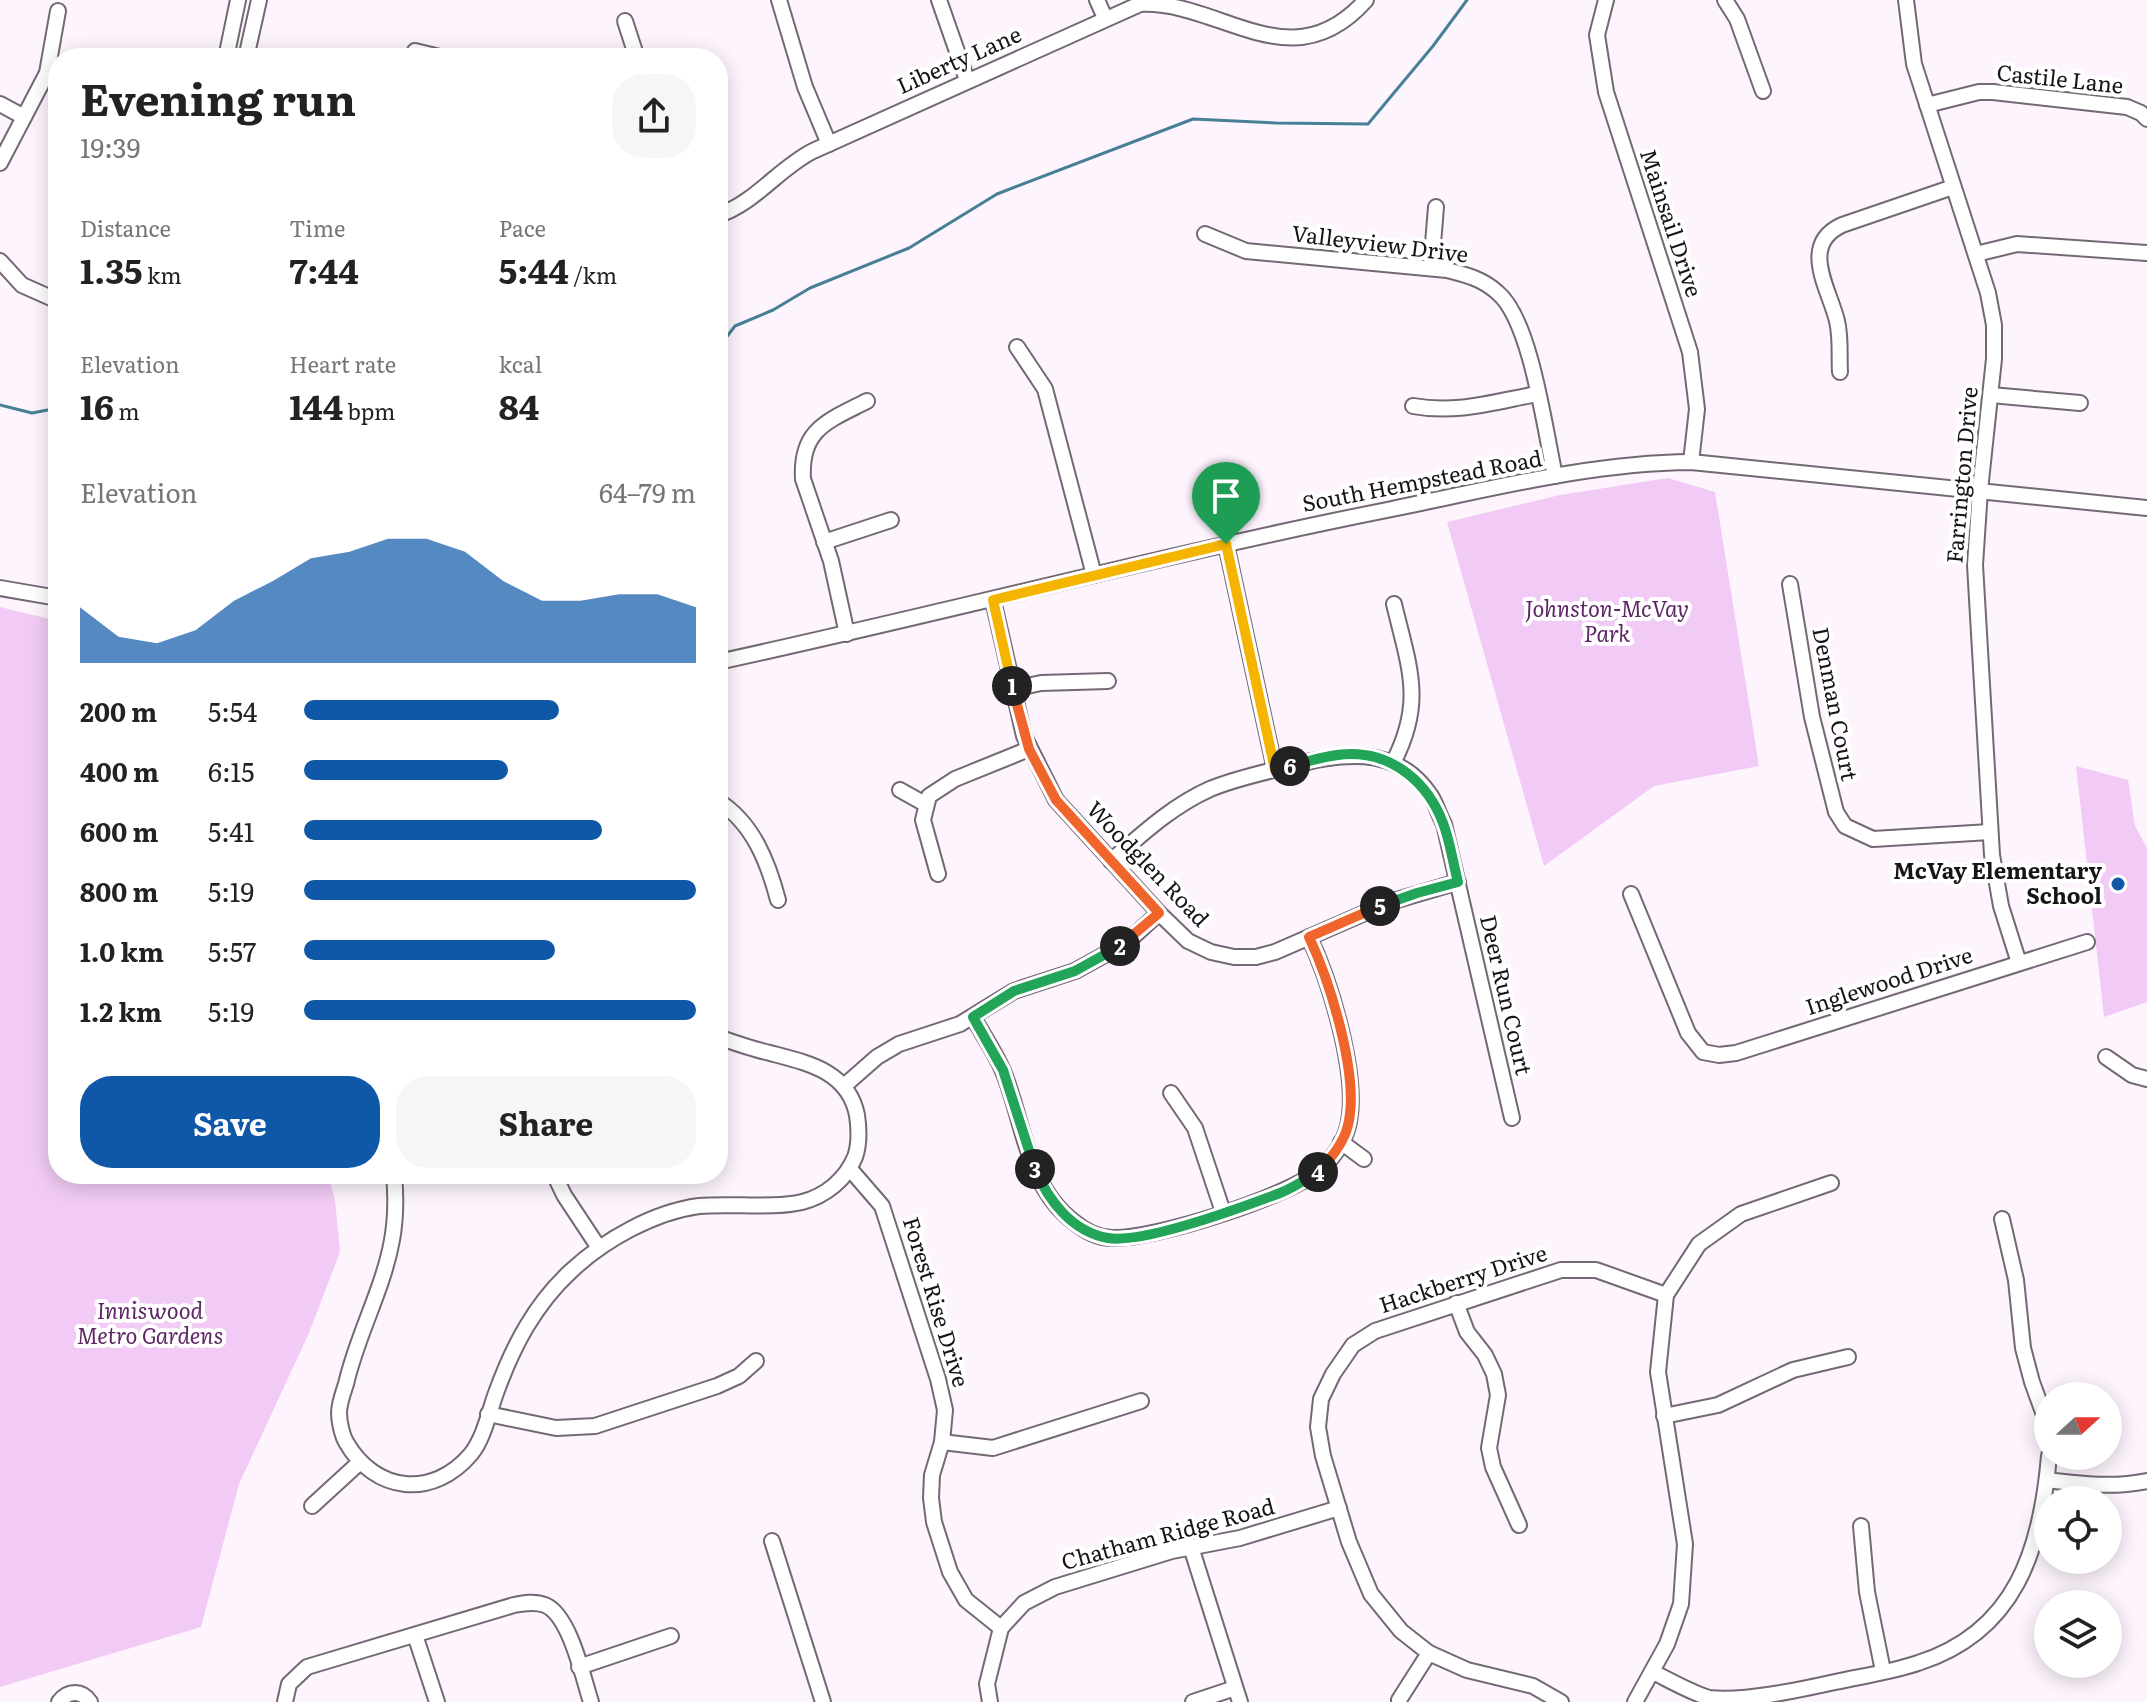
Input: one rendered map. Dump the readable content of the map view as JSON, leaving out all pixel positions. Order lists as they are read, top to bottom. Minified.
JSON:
{"streets":{"street":["Liberty Lane","Castile Lane","Mainsail Drive","Valleyview Drive","Farrington Drive","South Hempstead Road","Denman Court","Woodglen Road","Inglewood Drive","Deer Run Court","Hackberry Drive","Forest Rise Drive","Chatham Ridge Road"]},"crossings":[["Castile Lane","Farrington Drive"],["Mainsail Drive","South Hempstead Road"],["Valleyview Drive","South Hempstead Road"],["Farrington Drive","South Hempstead Road"],["Farrington Drive","Denman Court"],["Farrington Drive","Inglewood Drive"],["South Hempstead Road","Woodglen Road"],["Woodglen Road","Deer Run Court"],["Hackberry Drive","Chatham Ridge Road"],["Forest Rise Drive","Chatham Ridge Road"]],"parks":["Johnston-McVay Park","Inniswood Metro Gardens"],"places":["McVay Elementary School"],"north":"right","page":{"heading":["Evening run","19:39"],"stats":[["Distance","1.35 km"],["Time","7:44"],["Pace","5:44 /km"],["Elevation","16 m"],["Heart rate","144 bpm"],["kcal","84"]],"chart":["Elevation","64–79 m"],"pins":["1","6","5","2","3","4"],"list":[{"name":"200 m","note":"5:54"},{"name":"400 m","note":"6:15"},{"name":"600 m","note":"5:41"},{"name":"800 m","note":"5:19"},{"name":"1.0 km","note":"5:57"},{"name":"1.2 km","note":"5:19"}],"buttons":["Save","Share"]}}
